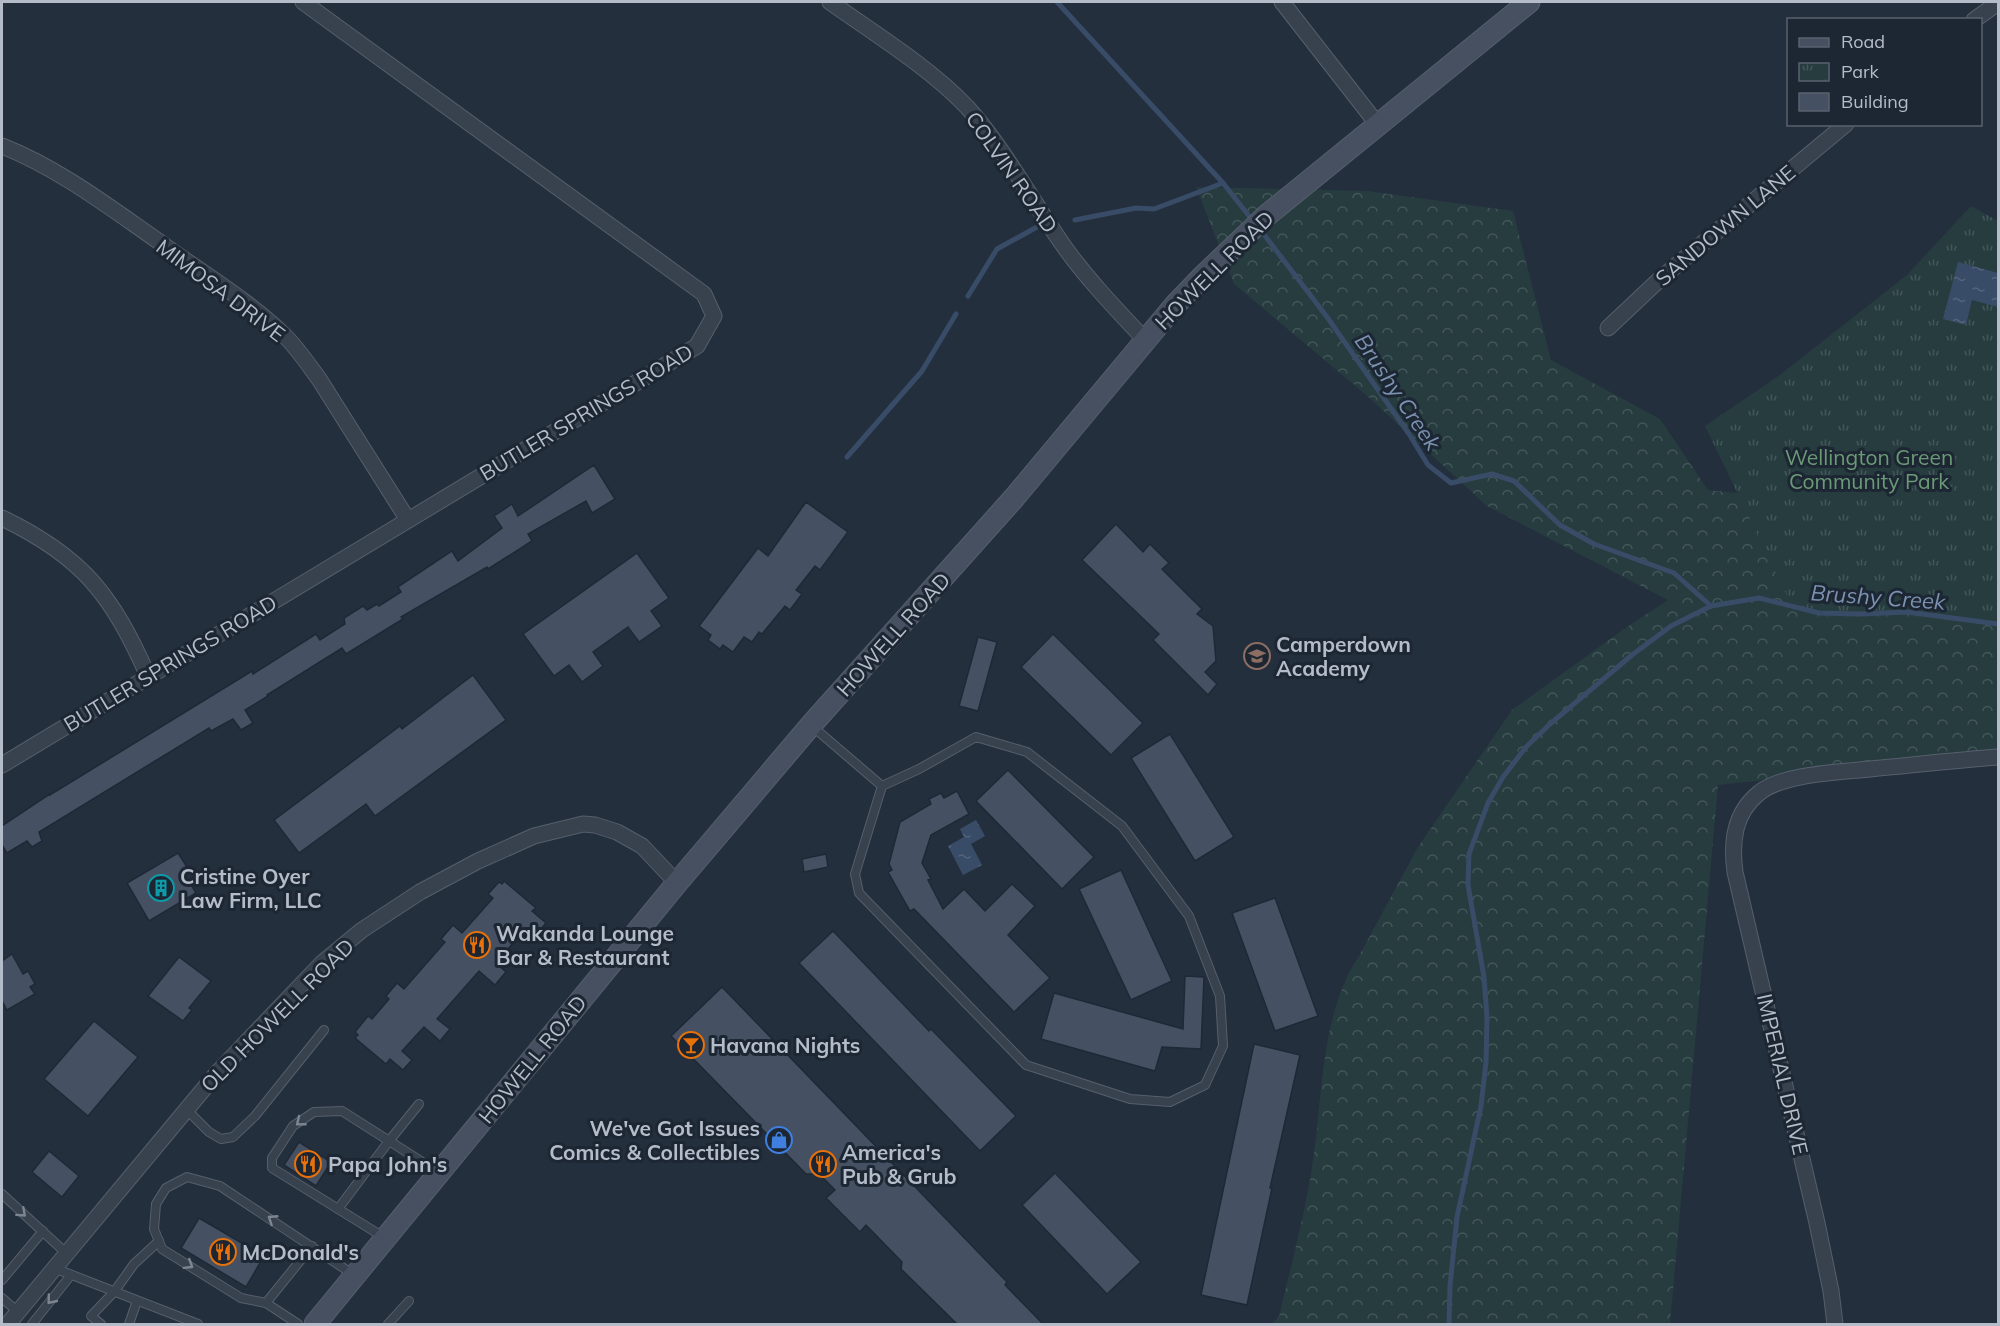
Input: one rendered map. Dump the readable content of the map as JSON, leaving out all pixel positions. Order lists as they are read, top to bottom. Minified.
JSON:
{"streets":{"main road":["HOWELL ROAD"],"street":["COLVIN ROAD","SANDOWN LANE","MIMOSA DRIVE","BUTLER SPRINGS ROAD","OLD HOWELL ROAD","IMPERIAL DRIVE"]},"crossings":[["COLVIN ROAD","HOWELL ROAD"],["HOWELL ROAD","OLD HOWELL ROAD"],["MIMOSA DRIVE","BUTLER SPRINGS ROAD"]],"water":["Brushy Creek"],"parks":["Wellington Green Community Park"],"places":{"school or university":["Camperdown Academy"],"building":["Cristine Oyer Law Firm, LLC"],"restaurant":["Wakanda Lounge Bar & Restaurant","Papa John's","America's Pub & Grub","McDonald's"],"bar":["Havana Nights"],"shop":["We've Got Issues Comics & Collectibles"]},"legend":["Road","Park","Building"]}
